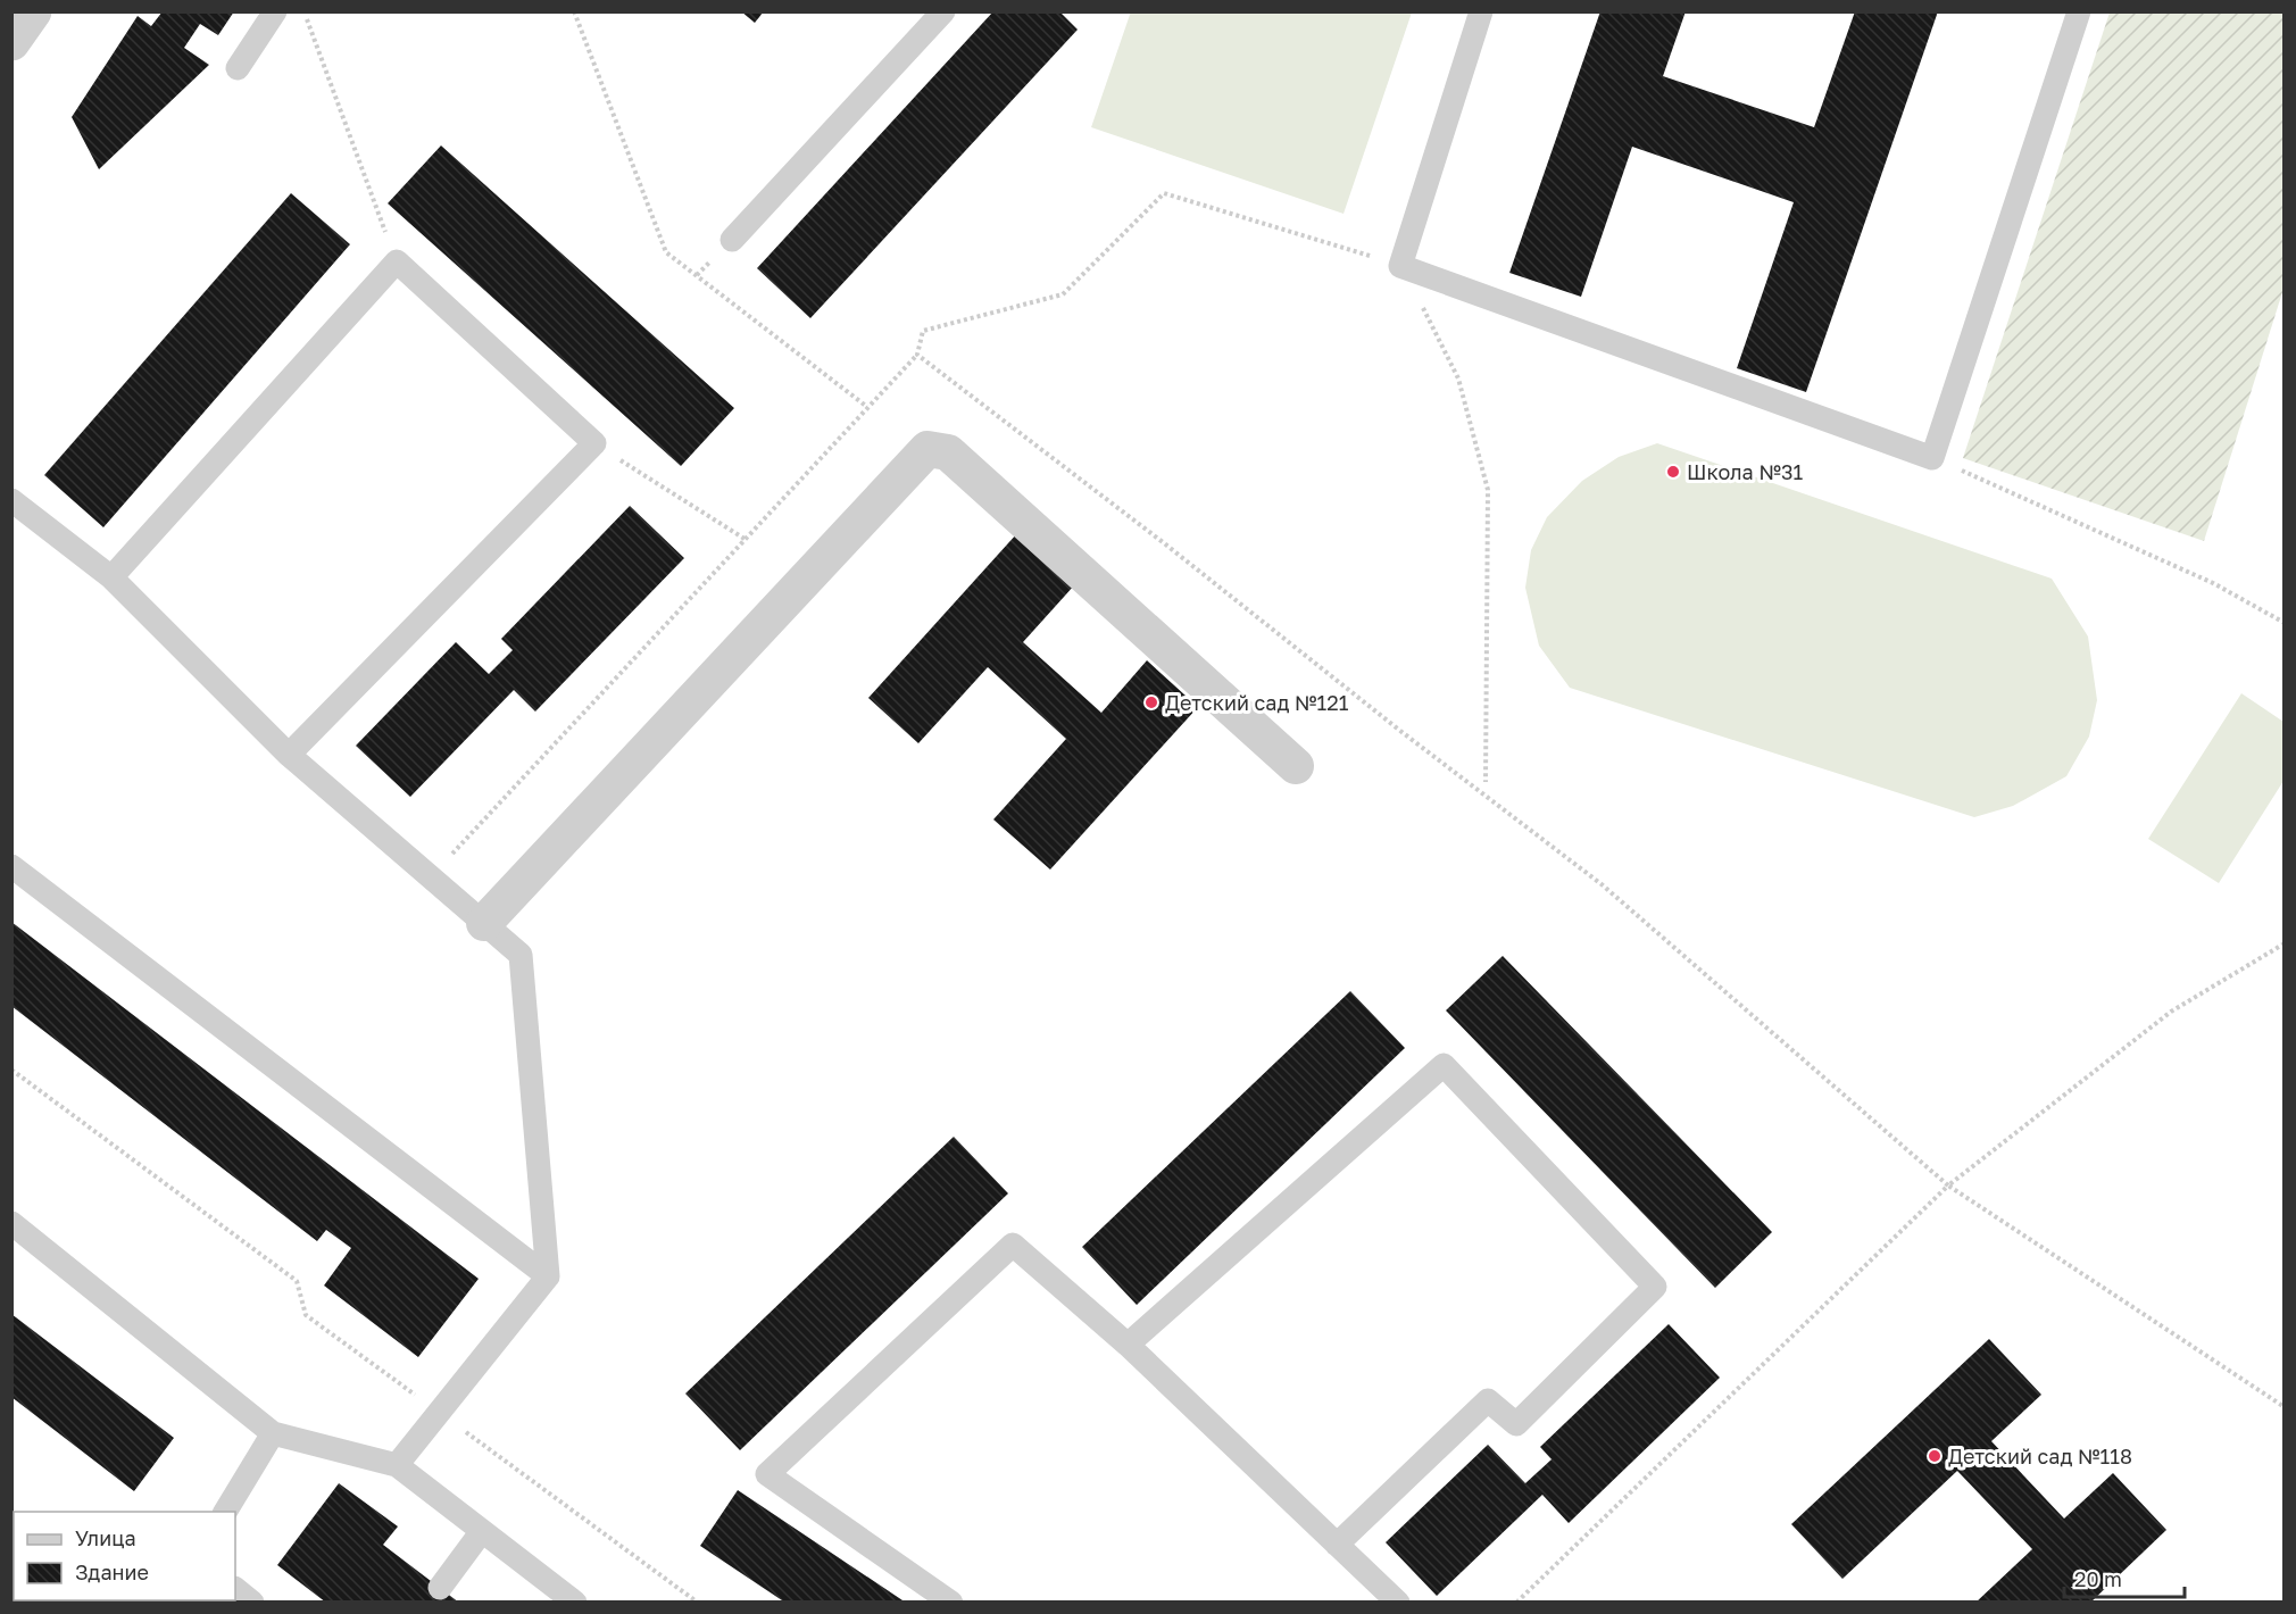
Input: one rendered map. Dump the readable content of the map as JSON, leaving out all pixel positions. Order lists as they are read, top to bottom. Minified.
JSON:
{"places":["Школа №31","Детский сад №121","Детский сад №118"],"legend":["Улица","Здание"],"scale_bar":"20 m"}
